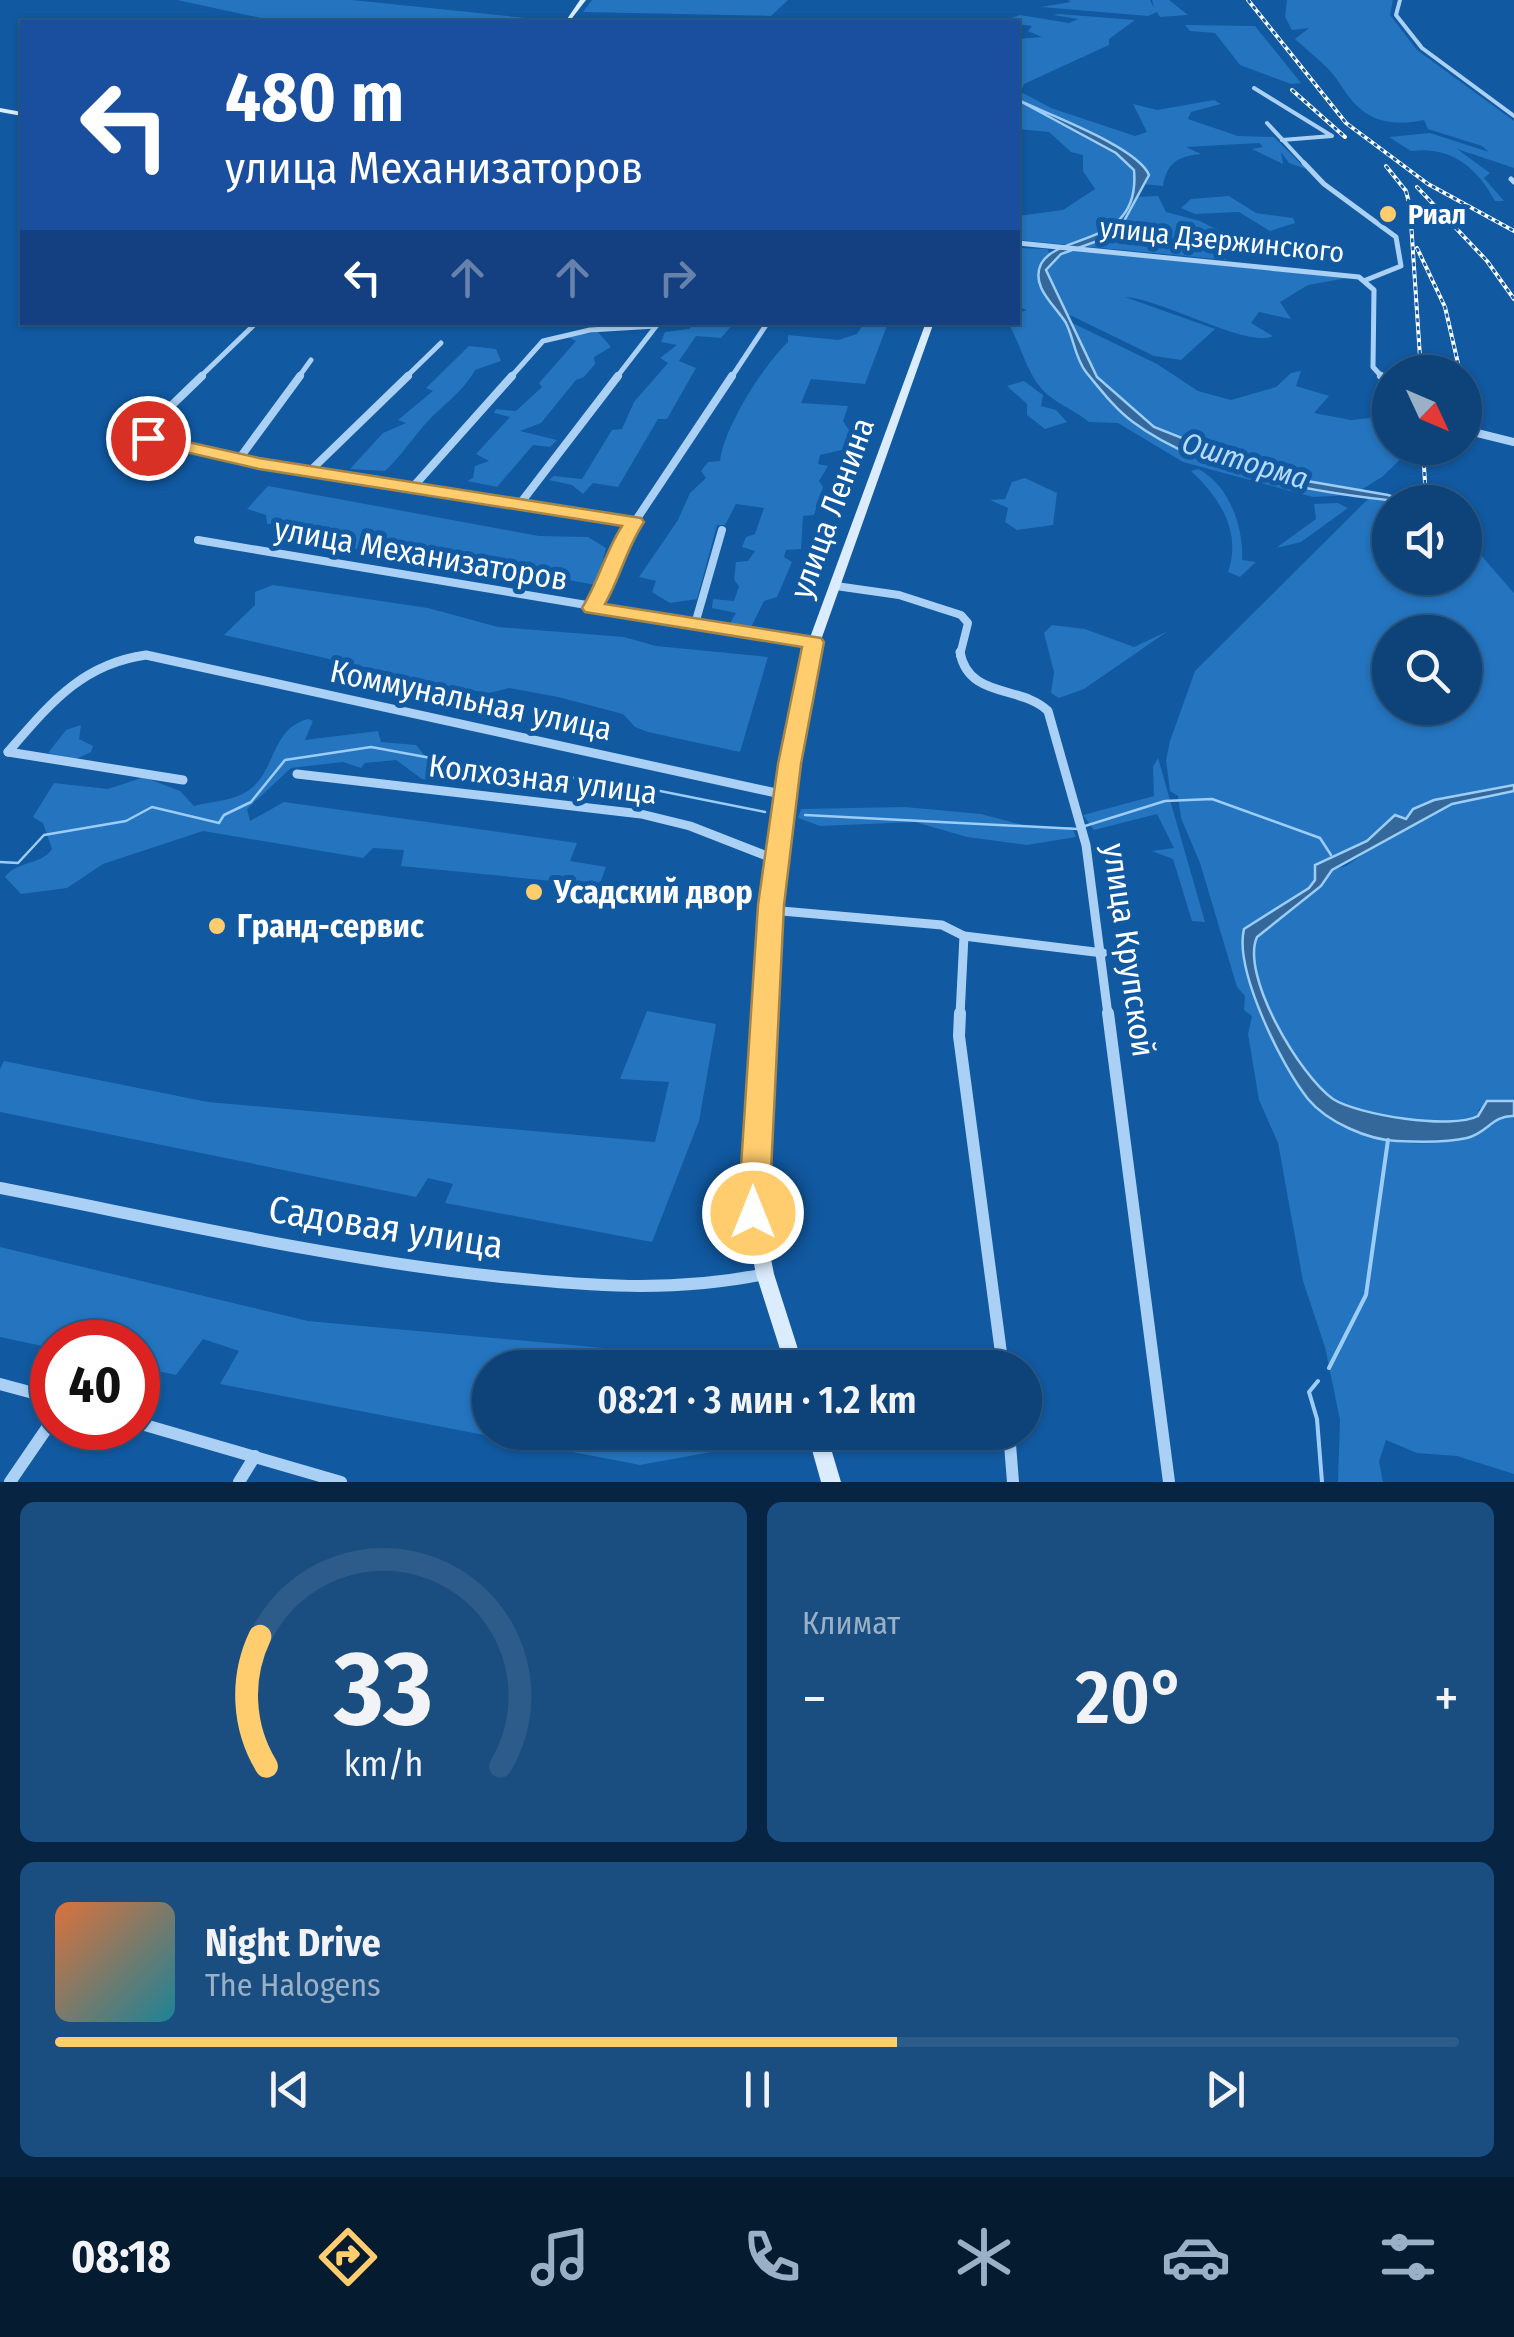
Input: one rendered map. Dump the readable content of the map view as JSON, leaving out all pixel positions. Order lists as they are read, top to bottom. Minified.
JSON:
{"streets":{"street":["улица Дзержинского","улица Ленина","улица Механизаторов","Коммунальная улица","Колхозная улица","улица Крупской","Садовая улица"]},"crossings":[["улица Ленина","улица Механизаторов"],["улица Ленина","Коммунальная улица"],["улица Ленина","Колхозная улица"],["улица Ленина","улица Крупской"],["улица Ленина","Садовая улица"]],"water":["Ошторма"],"places":["Риал","Усадский двор","Гранд-сервис"],"north":"bottom right","page":{"turn":["480 m","улица Механизаторов"],"limit":"40","trip":"08:21 · 3 мин · 1.2 km","tile":"Климат","heat":["−","20°","+"],"song":["Night Drive","The Halogens"],"tabs":"08:18","gauge":["33","km/h"]}}
